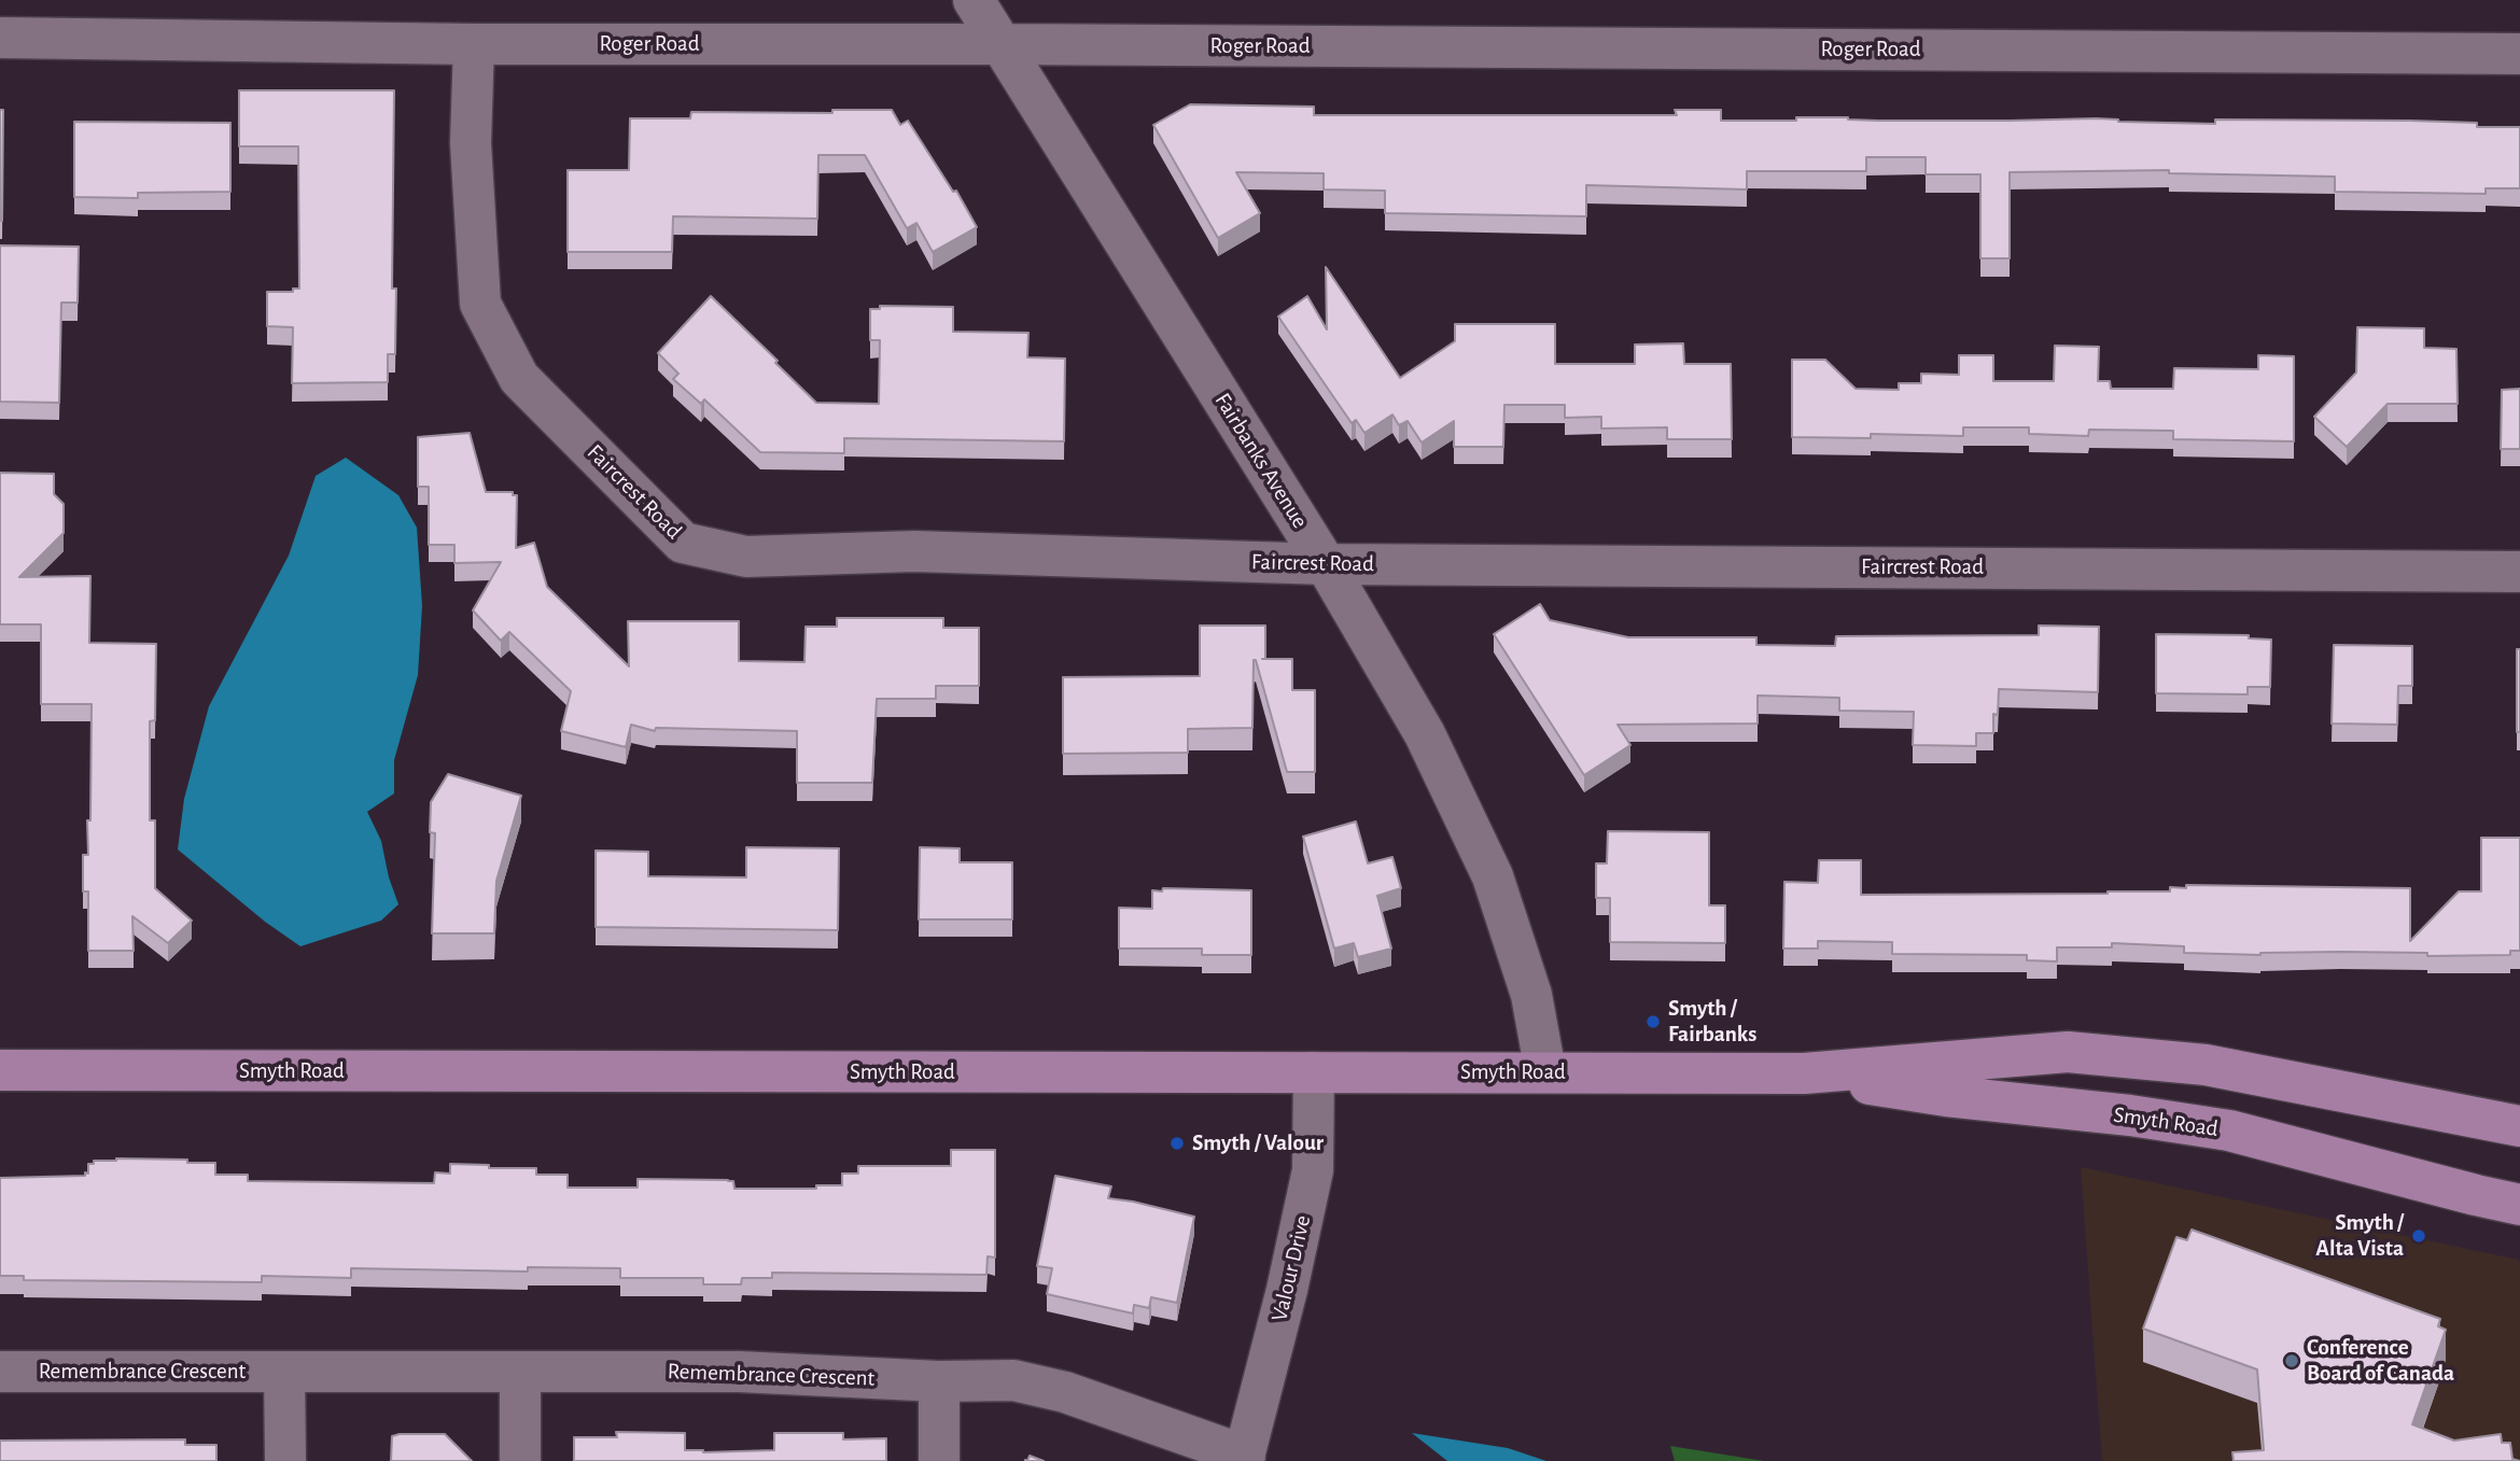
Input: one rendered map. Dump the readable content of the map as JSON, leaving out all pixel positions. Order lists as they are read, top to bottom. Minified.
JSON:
{"streets":{"main road":["Smyth Road"],"street":["Roger Road","Fairbanks Avenue","Faircrest Road","Valour Drive","Remembrance Crescent"]},"crossings":[["Roger Road","Fairbanks Avenue"],["Roger Road","Faircrest Road"],["Fairbanks Avenue","Faircrest Road"],["Fairbanks Avenue","Smyth Road"],["Smyth Road","Valour Drive"],["Valour Drive","Remembrance Crescent"]],"places":["Smyth / Fairbanks","Smyth / Valour","Smyth / Alta Vista","Conference Board of Canada"]}
